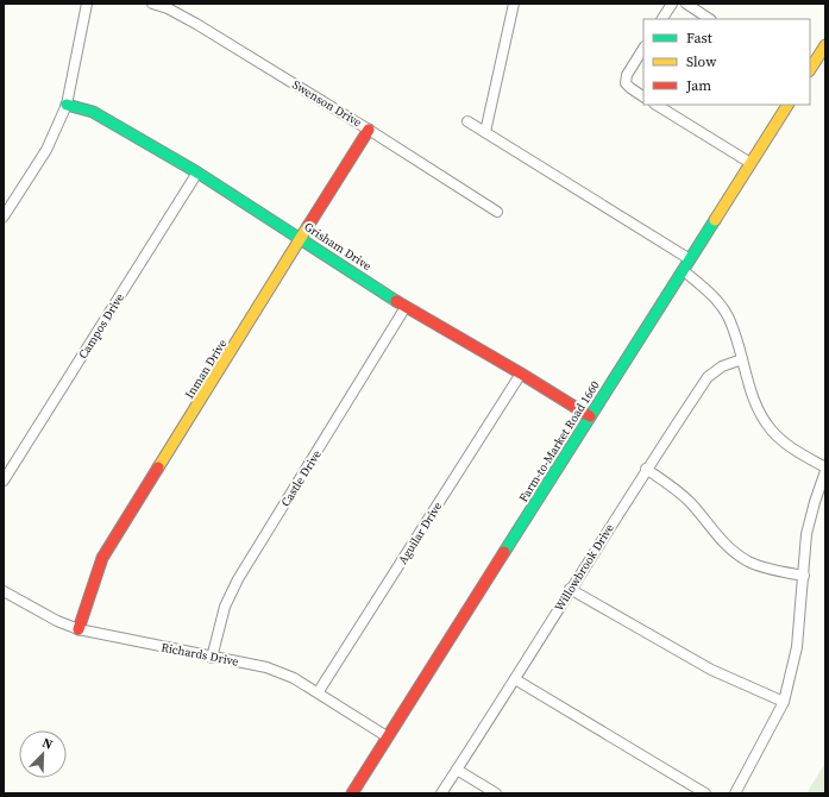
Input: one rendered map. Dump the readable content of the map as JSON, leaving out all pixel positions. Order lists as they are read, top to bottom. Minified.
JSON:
{"streets":{"street":["Swenson Drive","Grisham Drive","Campos Drive","Inman Drive","Farm-to-Market Road 1660","Castle Drive","Aguilar Drive","Willowbrook Drive","Richards Drive"]},"crossings":[["Swenson Drive","Inman Drive"],["Grisham Drive","Campos Drive"],["Grisham Drive","Inman Drive"],["Grisham Drive","Farm-to-Market Road 1660"],["Grisham Drive","Castle Drive"],["Grisham Drive","Aguilar Drive"],["Inman Drive","Richards Drive"],["Farm-to-Market Road 1660","Richards Drive"],["Castle Drive","Richards Drive"],["Aguilar Drive","Richards Drive"]],"legend":["Fast","Slow","Jam"],"north":"top right"}
